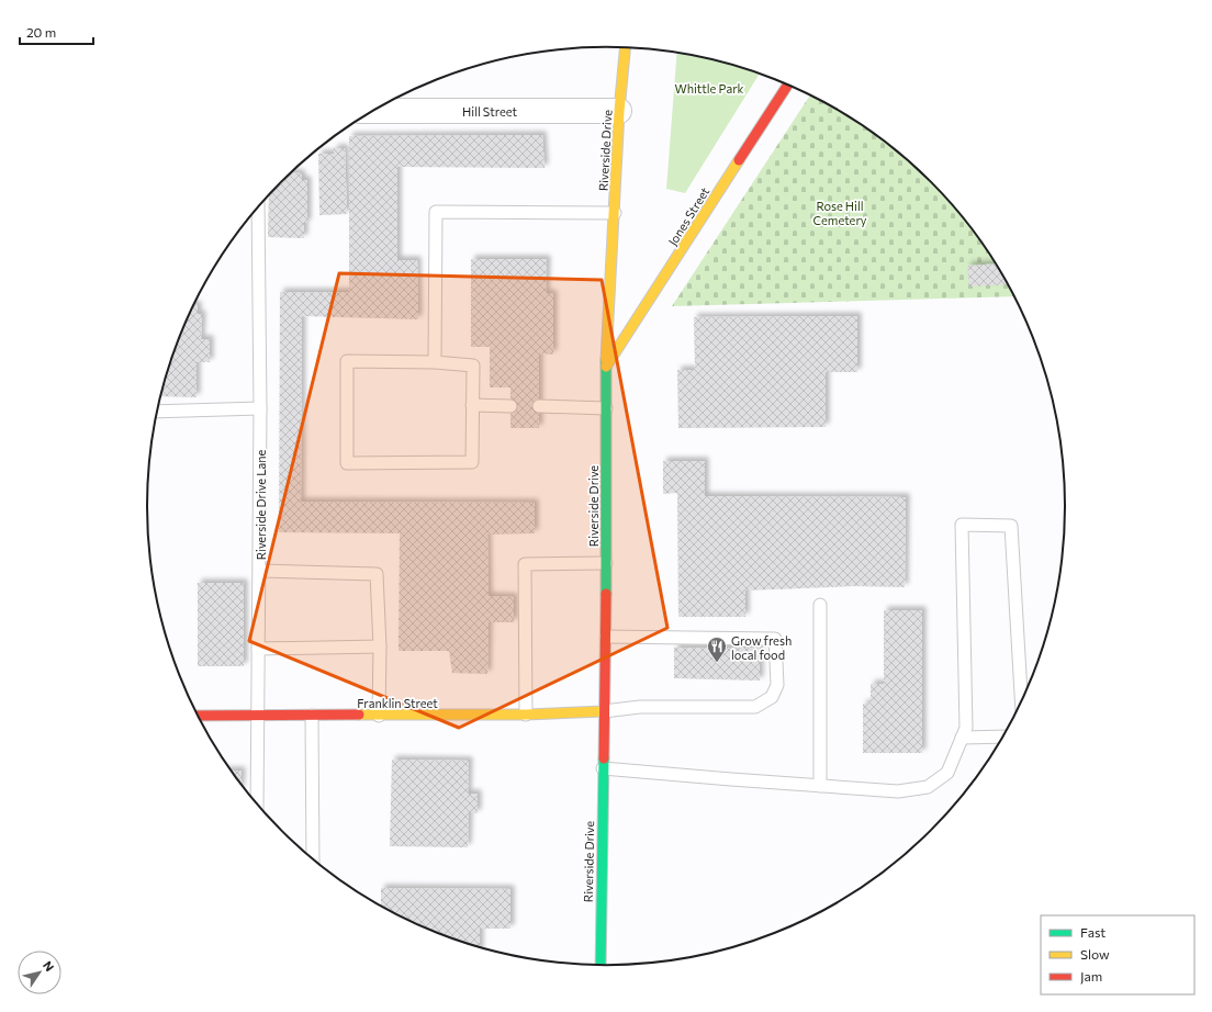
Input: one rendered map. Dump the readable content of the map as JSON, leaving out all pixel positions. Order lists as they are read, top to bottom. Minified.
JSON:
{"streets":{"main road":["Riverside Drive","Jones Street","Franklin Street"],"street":["Hill Street"],"lane":["Riverside Drive Lane"]},"crossings":[["Hill Street","Riverside Drive"],["Riverside Drive","Jones Street"],["Riverside Drive","Franklin Street"],["Riverside Drive Lane","Franklin Street"]],"parks":["Whittle Park","Rose Hill Cemetery"],"places":{"restaurant":["Grow fresh local food"]},"legend":["Fast","Slow","Jam"],"scale_bar":"20 m","north":"top right"}
